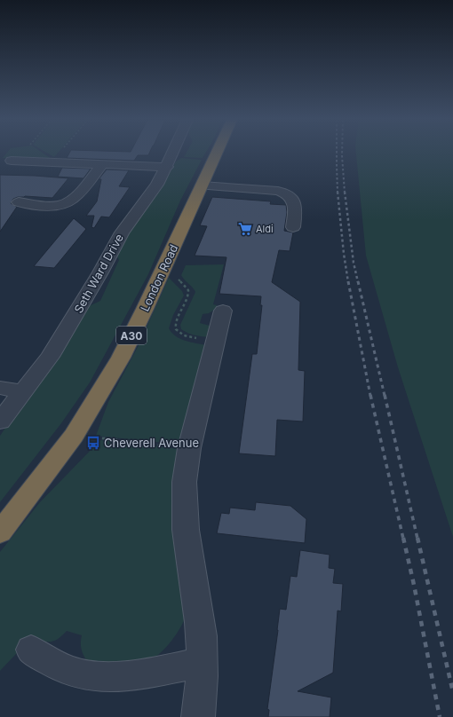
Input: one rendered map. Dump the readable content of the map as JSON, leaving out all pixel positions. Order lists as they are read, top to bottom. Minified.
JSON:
{"streets":{"highway":["London Road","A30"],"street":["Seth Ward Drive"]},"places":{"supermarket":["Aldi"],"bus stop":["Cheverell Avenue"]}}
